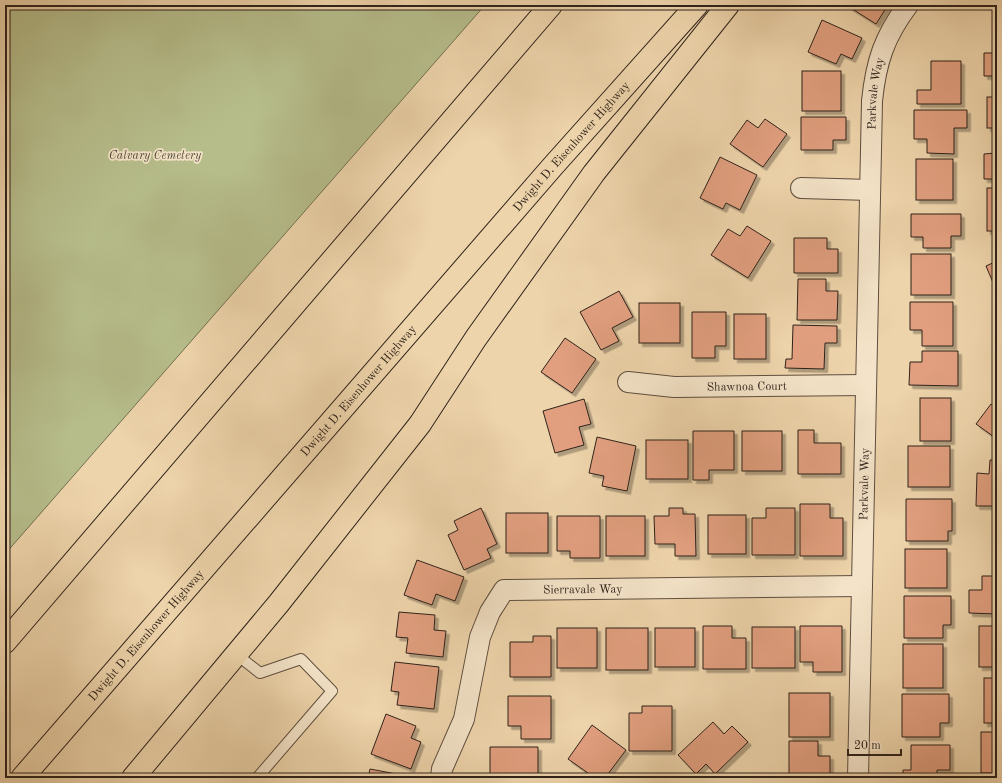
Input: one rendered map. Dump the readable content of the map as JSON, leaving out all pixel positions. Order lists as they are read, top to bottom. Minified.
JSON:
{"streets":{"highway":["Dwight D. Eisenhower Highway"],"street":["Parkvale Way","Shawnoa Court","Sierravale Way"]},"crossings":[["Parkvale Way","Shawnoa Court"],["Parkvale Way","Sierravale Way"]],"parks":["Calvary Cemetery"],"scale_bar":"20 m"}
